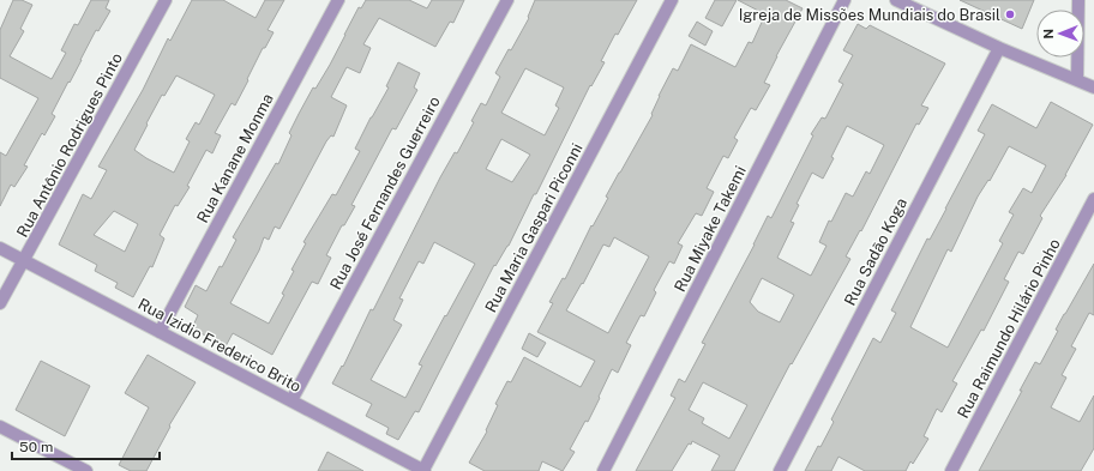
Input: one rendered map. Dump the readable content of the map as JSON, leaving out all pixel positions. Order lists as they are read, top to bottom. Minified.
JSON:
{"streets":{"street":["Rua Antônio Rodrigues Pinto","Rua Kanane Monma","Rua José Fernandes Guerreiro","Rua Maria Gaspari Piconni","Rua Miyake Takemi","Rua Sadão Koga","Rua Raimundo Hilário Pinho","Rua Izidio Frederico Brito"]},"crossings":[["Rua Antônio Rodrigues Pinto","Rua Izidio Frederico Brito"],["Rua Kanane Monma","Rua Izidio Frederico Brito"],["Rua José Fernandes Guerreiro","Rua Izidio Frederico Brito"],["Rua Maria Gaspari Piconni","Rua Izidio Frederico Brito"]],"places":["Igreja de Missões Mundiais do Brasil"],"scale_bar":"50 m","north":"left"}
